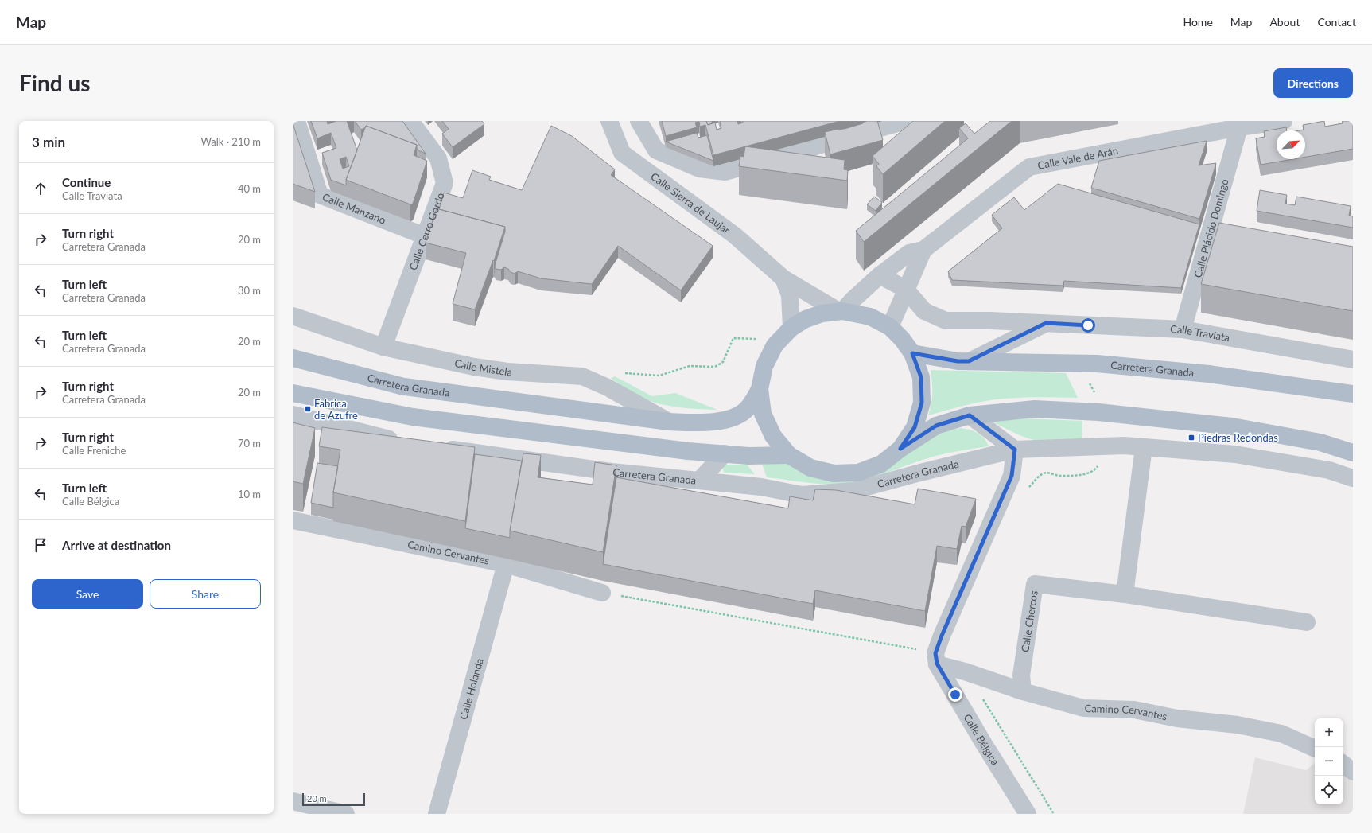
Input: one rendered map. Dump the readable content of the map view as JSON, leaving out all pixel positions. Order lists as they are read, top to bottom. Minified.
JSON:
{"streets":{"main road":["Carretera Granada"],"street":["Calle Vale de Arán","Calle Sierra de Laujar","Calle Manzano","Calle Plácido Domingo","Calle Cerro Gordo","Calle Traviata","Calle Mistela","Camino Cervantes","Calle Chercos","Calle Holanda","Calle Bélgica"]},"crossings":[["Calle Vale de Arán","Calle Sierra de Laujar"],["Calle Vale de Arán","Calle Plácido Domingo"],["Calle Vale de Arán","Calle Traviata"],["Calle Vale de Arán","Carretera Granada"],["Calle Sierra de Laujar","Carretera Granada"],["Calle Manzano","Calle Cerro Gordo"],["Calle Plácido Domingo","Calle Traviata"],["Calle Cerro Gordo","Calle Mistela"],["Calle Traviata","Carretera Granada"],["Calle Mistela","Carretera Granada"],["Camino Cervantes","Calle Chercos"],["Camino Cervantes","Calle Holanda"],["Camino Cervantes","Calle Bélgica"]],"places":{"transit":["Fabrica de Azufre","Piedras Redondas"]},"scale_bar":"20 m","north":"top right","page":{"header":"Map","nav":["Home","Map","About","Contact"],"buttons":["Directions",["Save","Share"]],"title":"Find us","heading":["3 min","Walk · 210 m"],"list":[["Continue","Calle Traviata","40 m"],["Turn right","Carretera Granada","20 m"],["Turn left","Carretera Granada","30 m"],["Turn left","Carretera Granada","20 m"],["Turn right","Carretera Granada","20 m"],["Turn right","Calle Freniche","70 m"],["Turn left","Calle Bélgica","10 m"],"Arrive at destination"],"map_buttons":["+","−"],"scale":"20 m"}}
